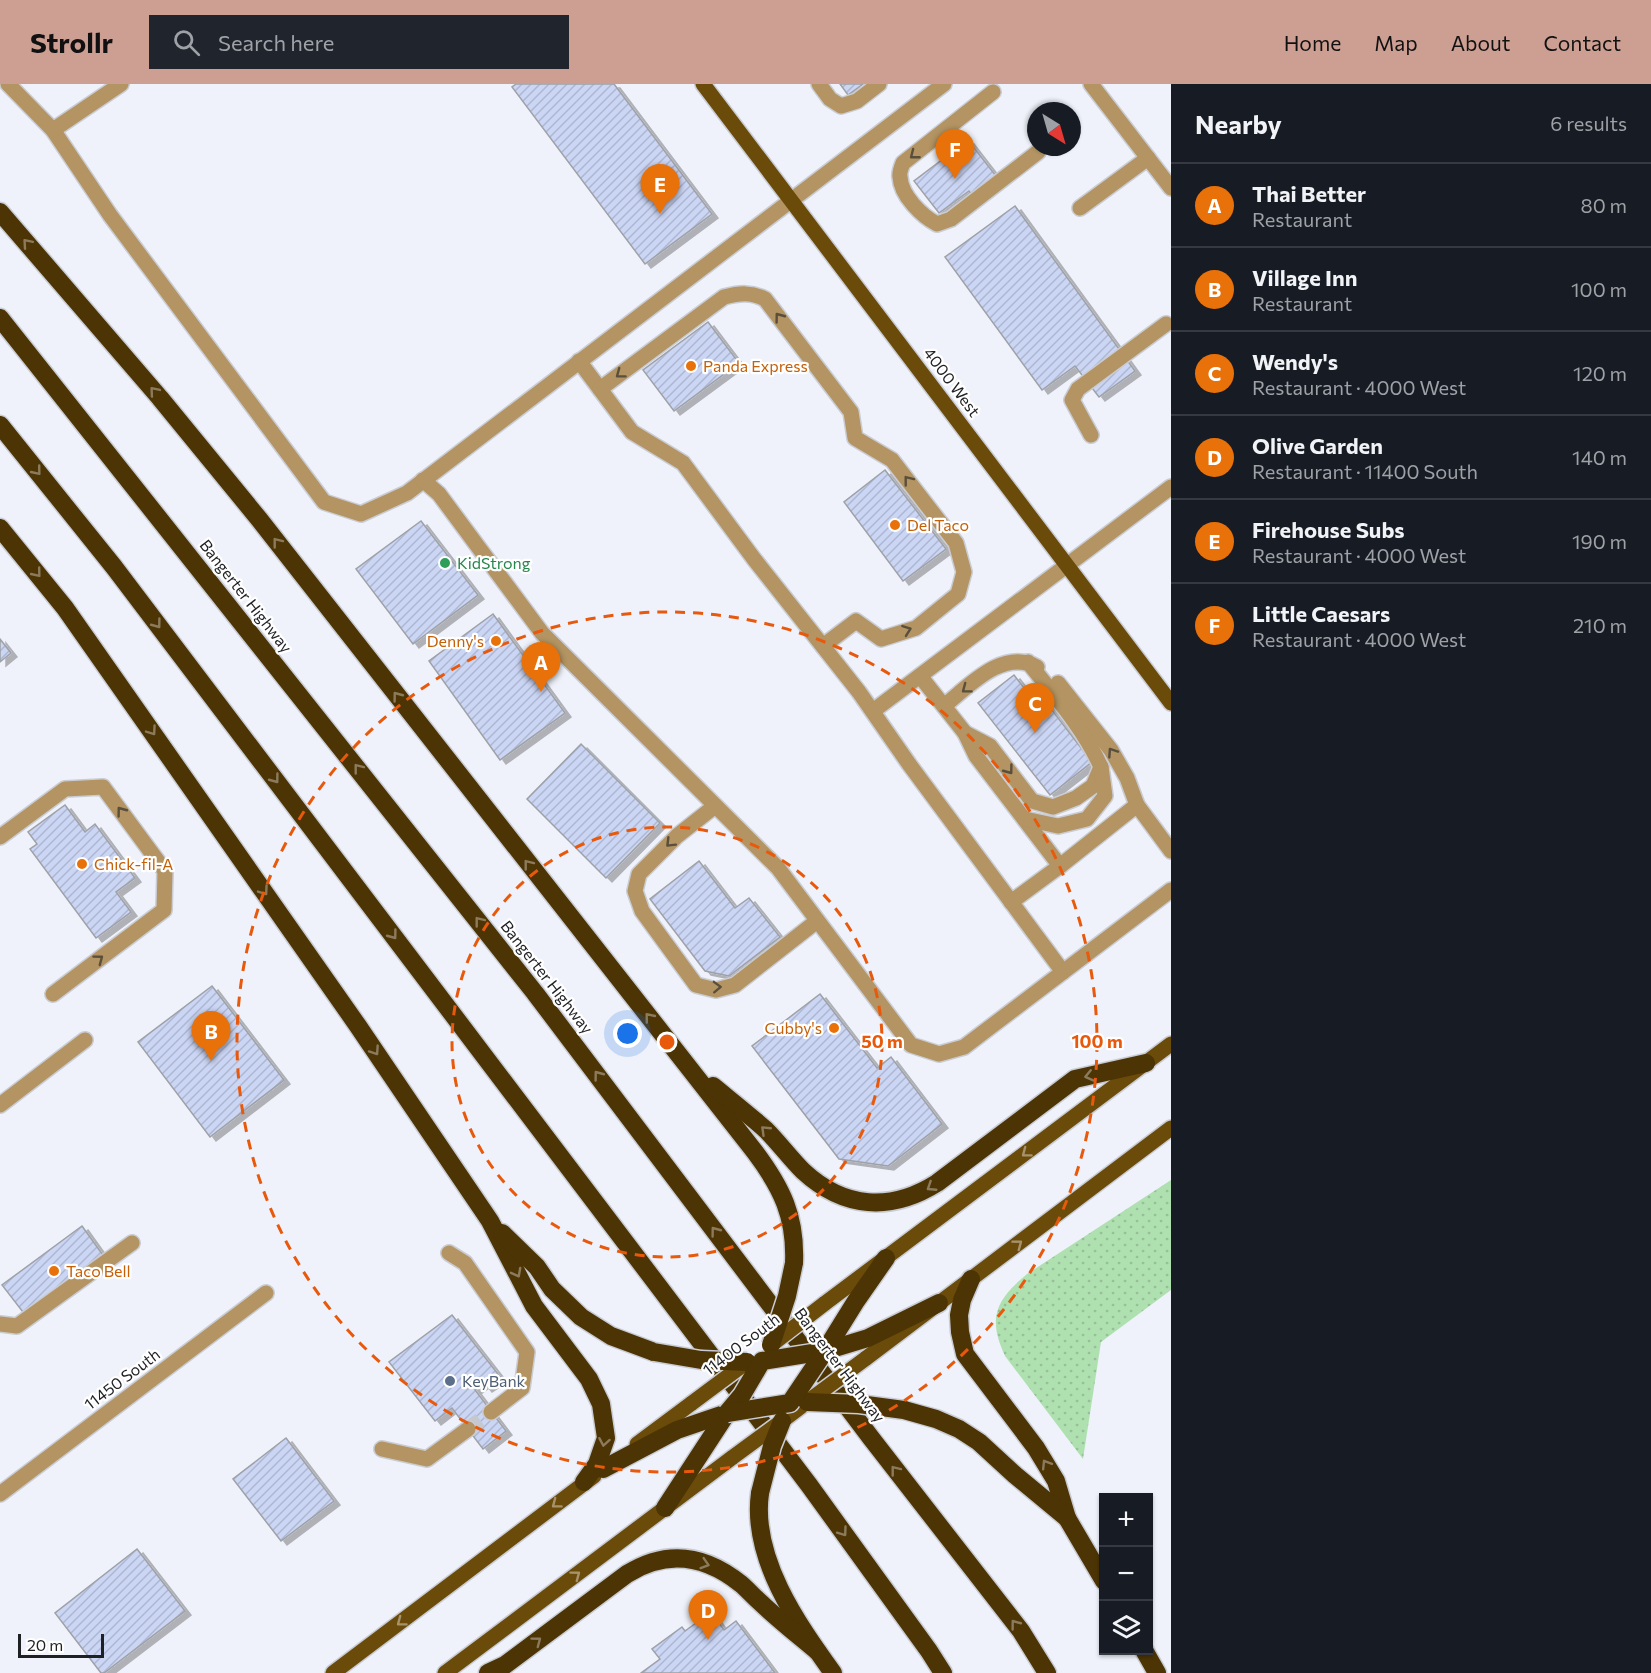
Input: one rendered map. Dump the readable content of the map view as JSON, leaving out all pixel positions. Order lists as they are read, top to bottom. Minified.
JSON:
{"streets":{"highway":["Bangerter Highway"],"main road":["4000 West","11400 South"],"lane":["11450 South"]},"places":["Panda Express","Del Taco","KidStrong","Denny's","Chick-fil-A","Cubby's","Taco Bell","KeyBank"],"scale_bar":"20 m","north":"bottom right","page":{"header":"Strollr","search":"Search here","nav":["Home","Map","About","Contact"],"heading":["Nearby","6 results"],"pins":["F","E","A","C","B","D"],"list":[{"mark":"A","name":"Thai Better","note":"Restaurant","value":"80 m"},{"mark":"B","name":"Village Inn","note":"Restaurant","value":"100 m"},{"mark":"C","name":"Wendy's","note":"Restaurant · 4000 West","value":"120 m"},{"mark":"D","name":"Olive Garden","note":"Restaurant · 11400 South","value":"140 m"},{"mark":"E","name":"Firehouse Subs","note":"Restaurant · 4000 West","value":"190 m"},{"mark":"F","name":"Little Caesars","note":"Restaurant · 4000 West","value":"210 m"}],"map_buttons":["+","−"],"scale":"20 m"},"rings":["50 m","100 m"]}
